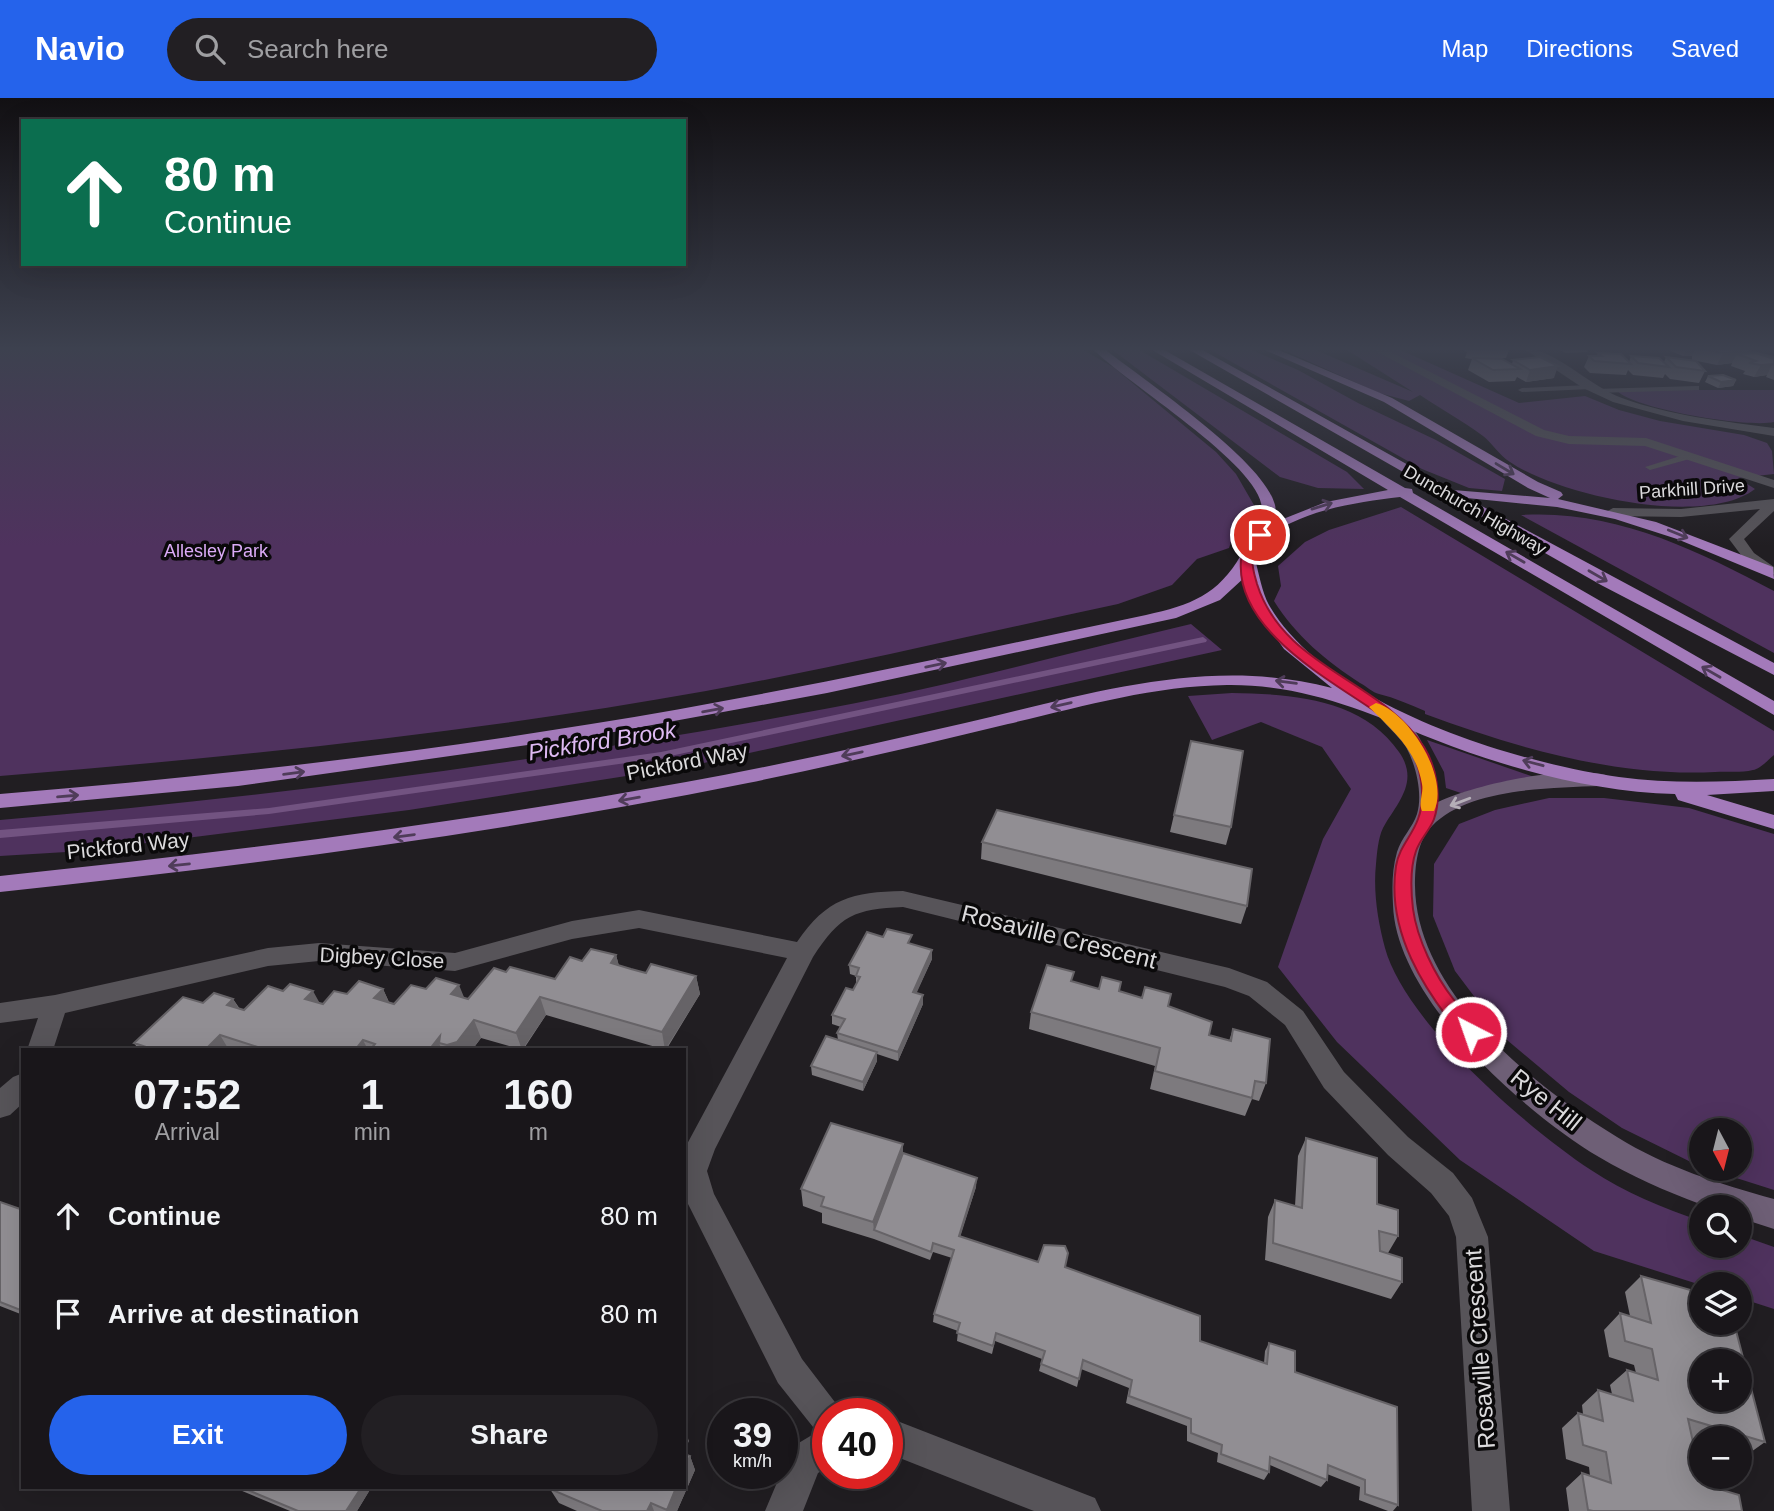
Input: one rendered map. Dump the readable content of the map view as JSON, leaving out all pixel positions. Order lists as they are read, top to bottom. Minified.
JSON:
{"streets":{"highway":["Dunchurch Highway","Pickford Way"],"street":["Parkhill Drive","Rosaville Crescent","Digbey Close","Rye Hill"]},"crossings":[["Pickford Way","Rye Hill"],["Rosaville Crescent","Digbey Close"]],"water":["Pickford Brook"],"parks":["Allesley Park"],"north":"bottom","page":{"header":"Navio","search":"Search here","nav":["Map","Directions","Saved"],"turn":["80 m","Continue"],"eta":["07:52","Arrival","1","min","160","m"],"map_buttons":["+","−"],"list":[{"name":"Continue","value":"80 m"},{"name":"Arrive at destination","value":"80 m"}],"buttons":["Exit","Share"],"speed":"39 km/h","limit":"40"}}
